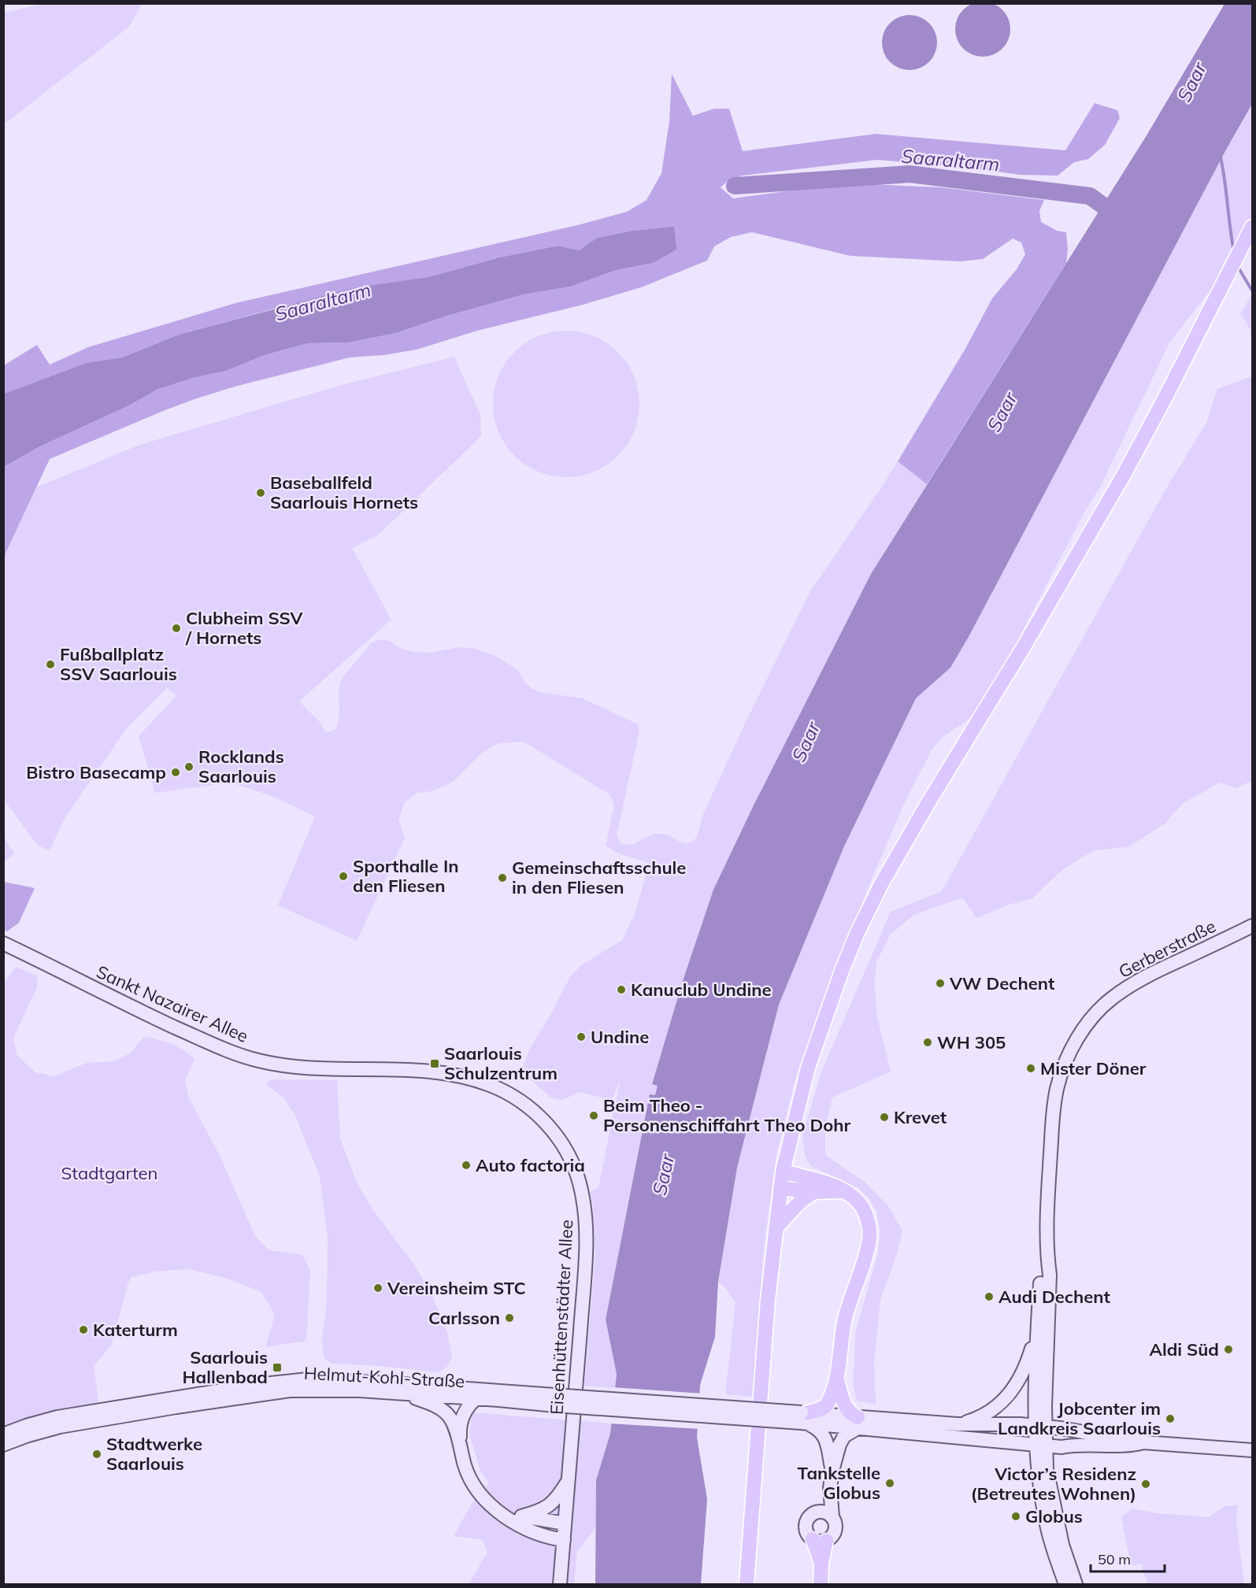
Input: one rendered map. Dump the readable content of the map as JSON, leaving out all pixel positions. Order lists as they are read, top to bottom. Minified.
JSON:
{"streets":{"street":["Gerberstraße","Sankt Nazairer Allee","Eisenhüttenstädter Allee","Helmut-Kohl-Straße"]},"crossings":[["Sankt Nazairer Allee","Eisenhüttenstädter Allee"]],"water":["Saar","Saaraltarm"],"parks":["Stadtgarten"],"places":{"other":["Baseballfeld Saarlouis Hornets","Clubheim SSV / Hornets","Fußballplatz SSV Saarlouis","Rocklands Saarlouis","Bistro Basecamp","Sporthalle In den Fliesen","Gemeinschaftsschule in den Fliesen","VW Dechent","Kanuclub Undine","Undine","WH 305","Mister Döner","Beim Theo - Personenschiffahrt Theo Dohr","Krevet","Auto factoria","Vereinsheim STC","Audi Dechent","Carlsson","Katerturm","Aldi Süd","Jobcenter im Landkreis Saarlouis","Stadtwerke Saarlouis","Tankstelle Globus","Victor’s Residenz (Betreutes Wohnen)","Globus"],"transit":["Saarlouis Schulzentrum","Saarlouis Hallenbad"]},"scale_bar":"50 m"}
